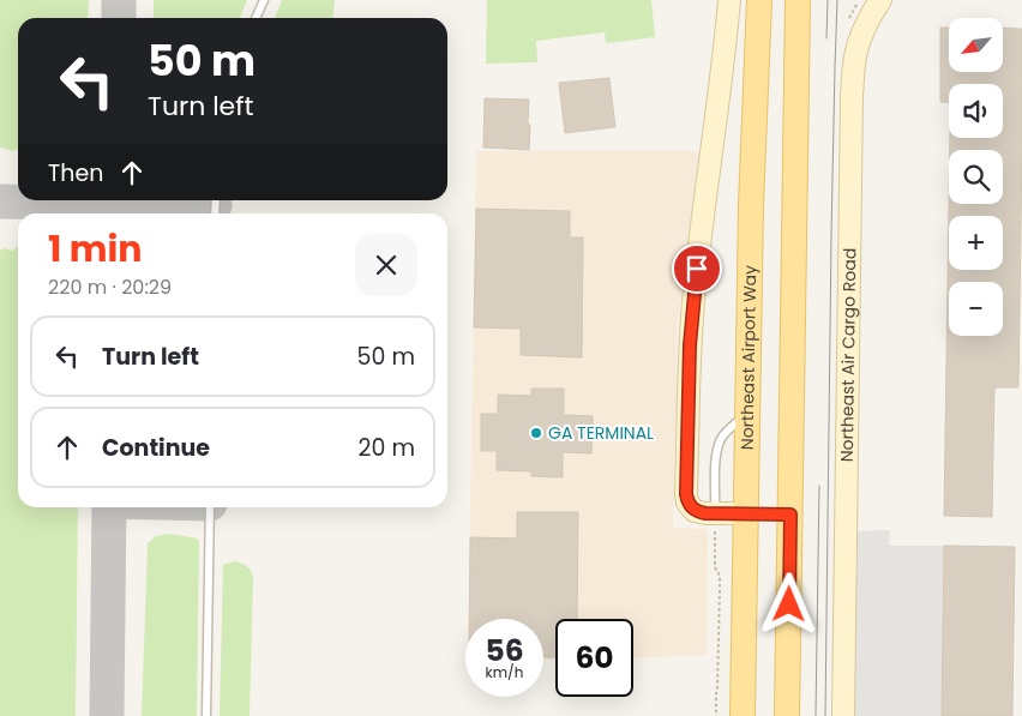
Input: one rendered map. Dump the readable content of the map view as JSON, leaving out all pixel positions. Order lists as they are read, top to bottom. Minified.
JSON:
{"streets":{"main road":["Northeast Airport Way"],"street":["Northeast Air Cargo Road"]},"places":["GA TERMINAL"],"north":"bottom left","page":{"map_buttons":["+","−"],"turn":["50 m","Turn left"],"then":"Then","heading":["1 min","220 m · 20:29"],"list":[{"name":"Turn left","value":"50 m"},{"name":"Continue","value":"20 m"}],"speed":"56 km/h","limit":"60"}}
